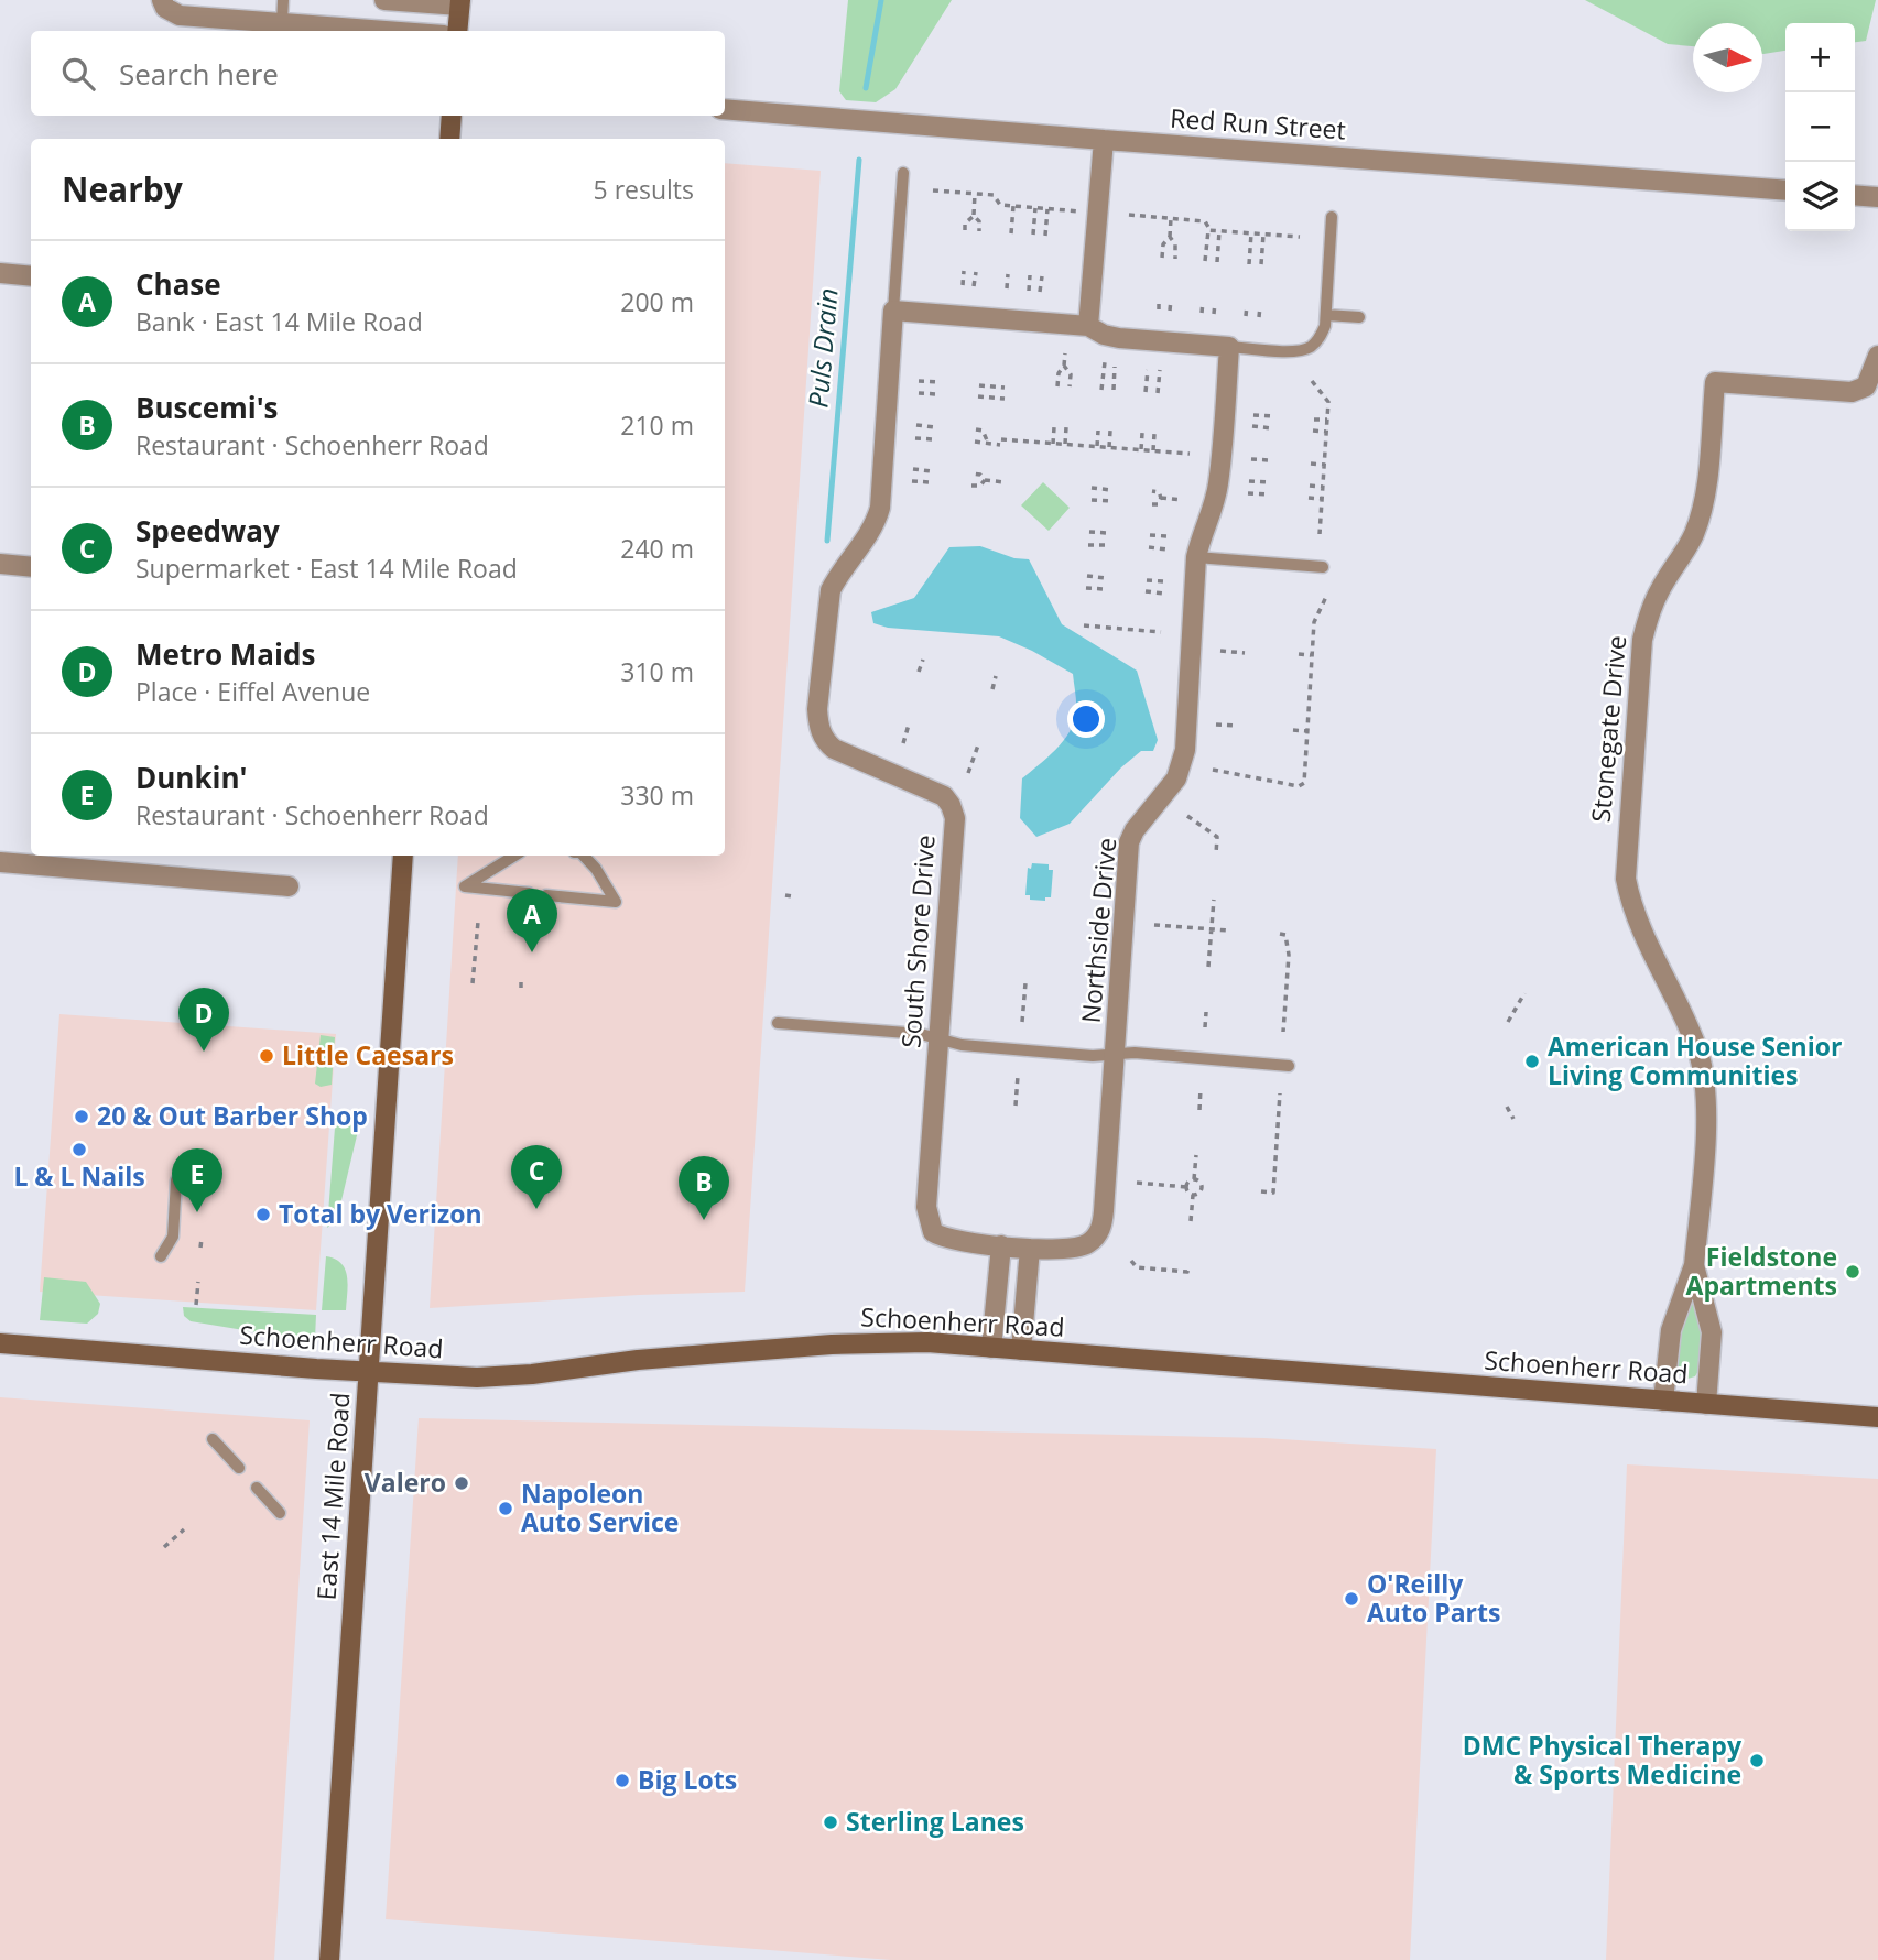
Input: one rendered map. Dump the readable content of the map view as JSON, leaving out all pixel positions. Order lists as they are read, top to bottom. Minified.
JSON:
{"streets":{"main road":["Schoenherr Road","East 14 Mile Road"],"street":["Red Run Street","Stonegate Drive","Northside Drive","South Shore Drive"]},"crossings":[["Stonegate Drive","Schoenherr Road"],["Northside Drive","South Shore Drive"],["Schoenherr Road","East 14 Mile Road"]],"water":["Puls Drain"],"places":["Little Caesars","American House Senior Living Communities","20 & Out Barber Shop","L & L Nails","Total by Verizon","Fieldstone Apartments","Valero","Napoleon Auto Service","O'Reilly Auto Parts","DMC Physical Therapy & Sports Medicine","Big Lots","Sterling Lanes"],"north":"right","page":{"map_buttons":["+","−"],"search":"Search here","heading":["Nearby","5 results"],"list":[{"mark":"A","name":"Chase","note":"Bank · East 14 Mile Road","value":"200 m"},{"mark":"B","name":"Buscemi's","note":"Restaurant · Schoenherr Road","value":"210 m"},{"mark":"C","name":"Speedway","note":"Supermarket · East 14 Mile Road","value":"240 m"},{"mark":"D","name":"Metro Maids","note":"Place · Eiffel Avenue","value":"310 m"},{"mark":"E","name":"Dunkin'","note":"Restaurant · Schoenherr Road","value":"330 m"}],"pins":["A","D","C","E","B"]}}
